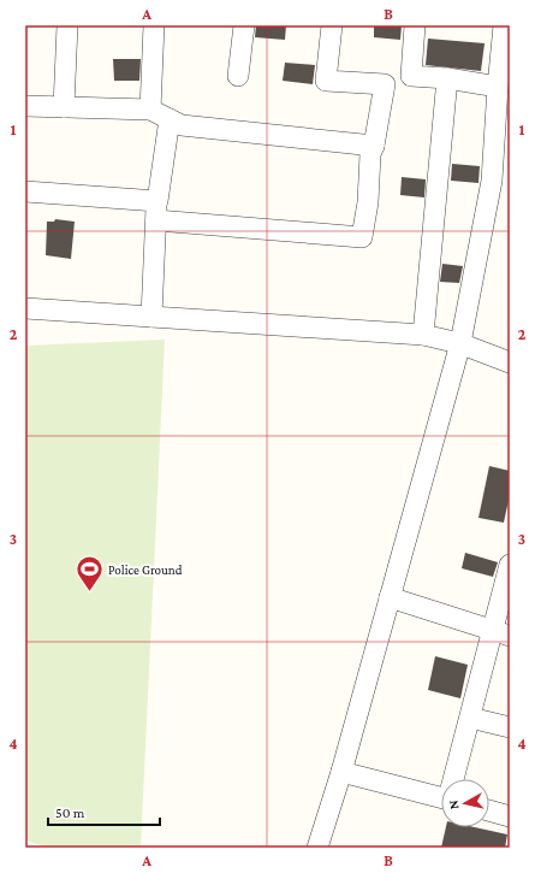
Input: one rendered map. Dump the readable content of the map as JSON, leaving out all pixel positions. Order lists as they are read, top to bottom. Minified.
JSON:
{"places":{"sports":["Police Ground"]},"scale_bar":"50 m","north":"left","grid":{"columns":["A","B"],"rows":["1","2","3","4"]}}
